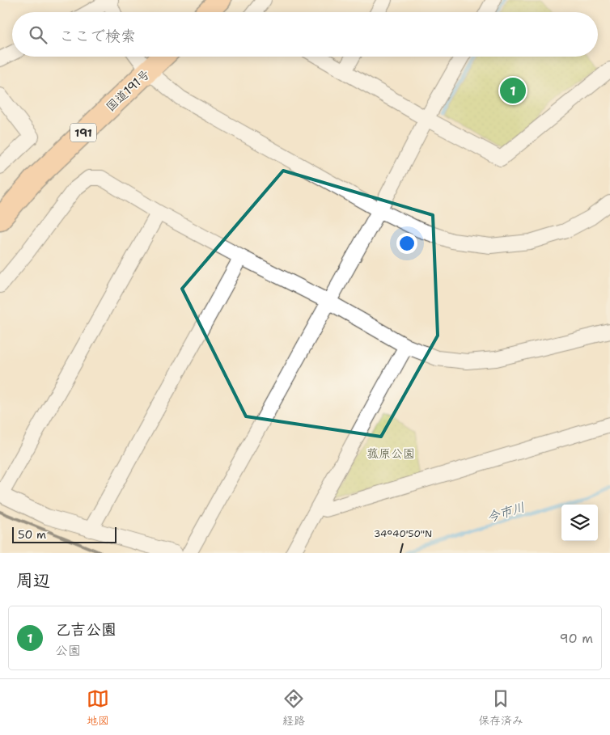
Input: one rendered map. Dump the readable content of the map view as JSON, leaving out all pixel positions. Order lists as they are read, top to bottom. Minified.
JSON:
{"streets":{"highway":["国道191号","191"]},"water":["今市川"],"parks":["菰原公園"],"scale_bar":"50 m","page":{"search":"ここで検索","pins":"1","scale":"50 m","heading":"周辺","list":[{"mark":"1","name":"乙吉公園","note":"公園","value":"90 m"}],"nav":["地図","経路","保存済み"]},"coordinates":["34°40'50\"N"]}
